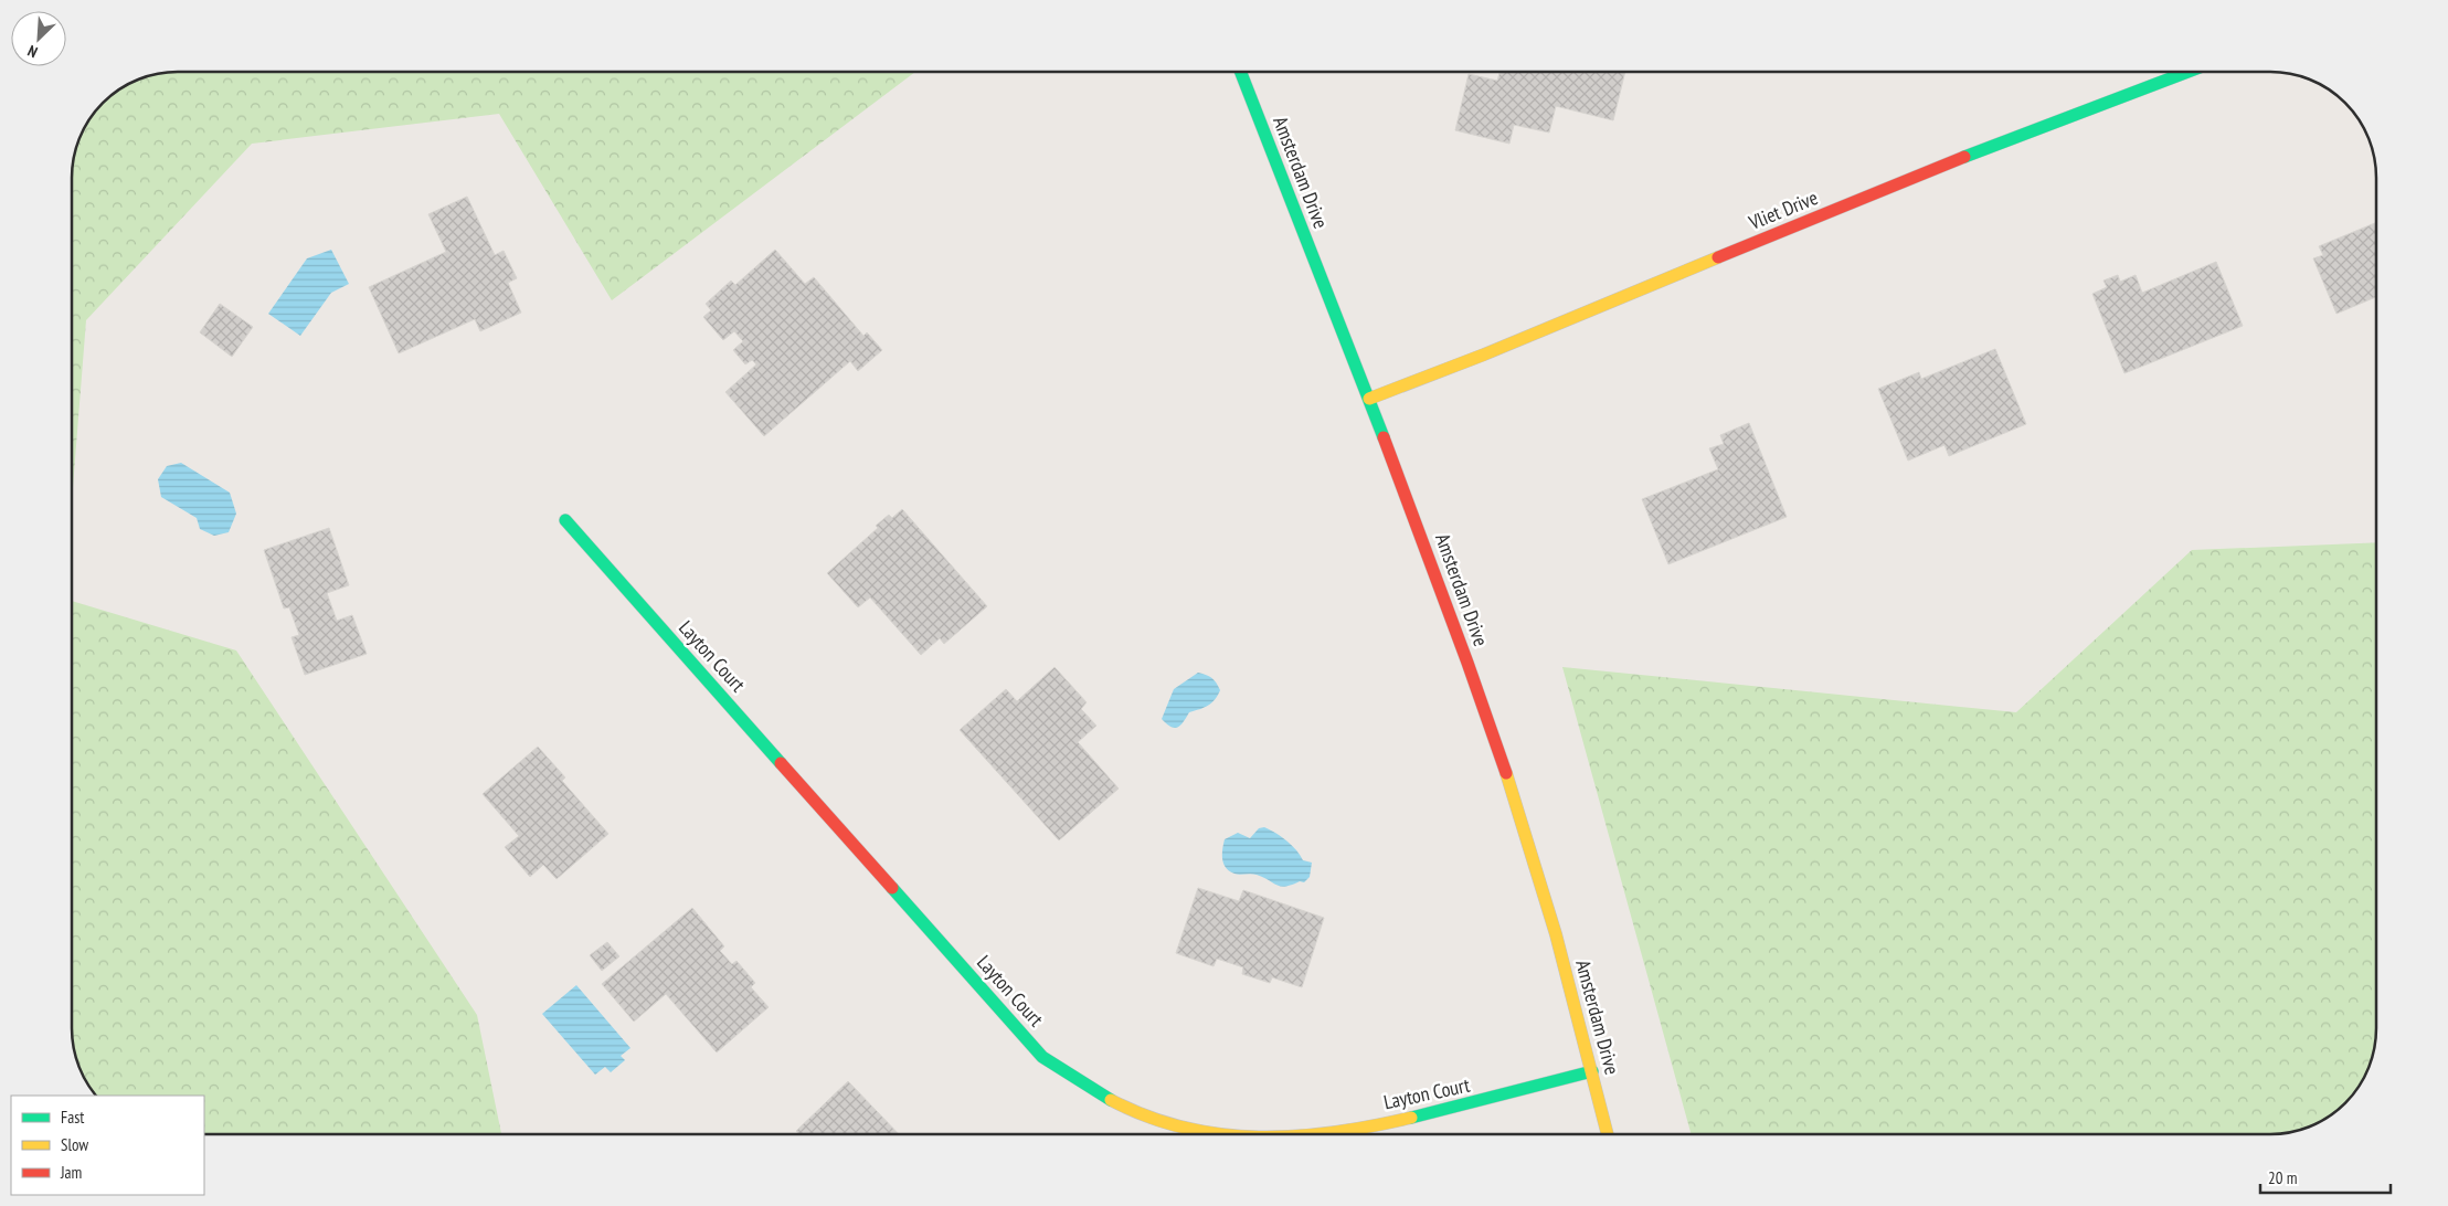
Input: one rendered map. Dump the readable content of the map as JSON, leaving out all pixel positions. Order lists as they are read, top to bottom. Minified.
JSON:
{"streets":{"street":["Amsterdam Drive","Vliet Drive","Layton Court"]},"crossings":[["Amsterdam Drive","Vliet Drive"],["Amsterdam Drive","Layton Court"]],"legend":["Fast","Slow","Jam"],"scale_bar":"20 m","north":"bottom left"}
